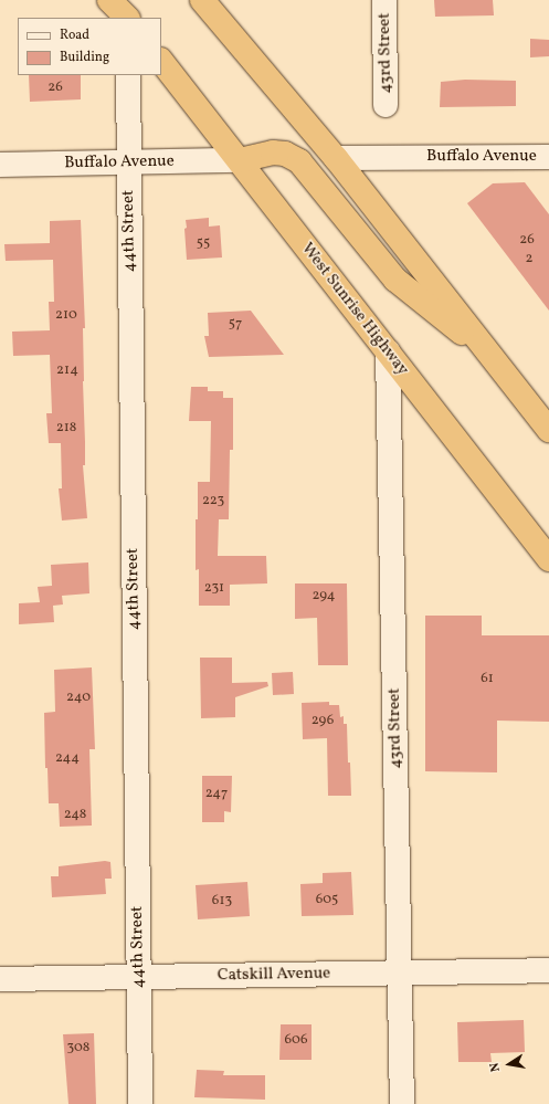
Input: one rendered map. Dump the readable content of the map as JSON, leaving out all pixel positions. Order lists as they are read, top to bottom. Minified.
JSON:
{"streets":{"highway":["West Sunrise Highway"],"street":["43rd Street","Buffalo Avenue","44th Street","Catskill Avenue"]},"crossings":[["43rd Street","West Sunrise Highway"],["43rd Street","Catskill Avenue"],["Buffalo Avenue","44th Street"],["Buffalo Avenue","West Sunrise Highway"],["44th Street","Catskill Avenue"]],"house_numbers":["26","26","55","2","210","57","214","218","223","231","294","61","240","296","244","247","248","605","613","606","308"],"legend":["Road","Building"],"north":"left"}
